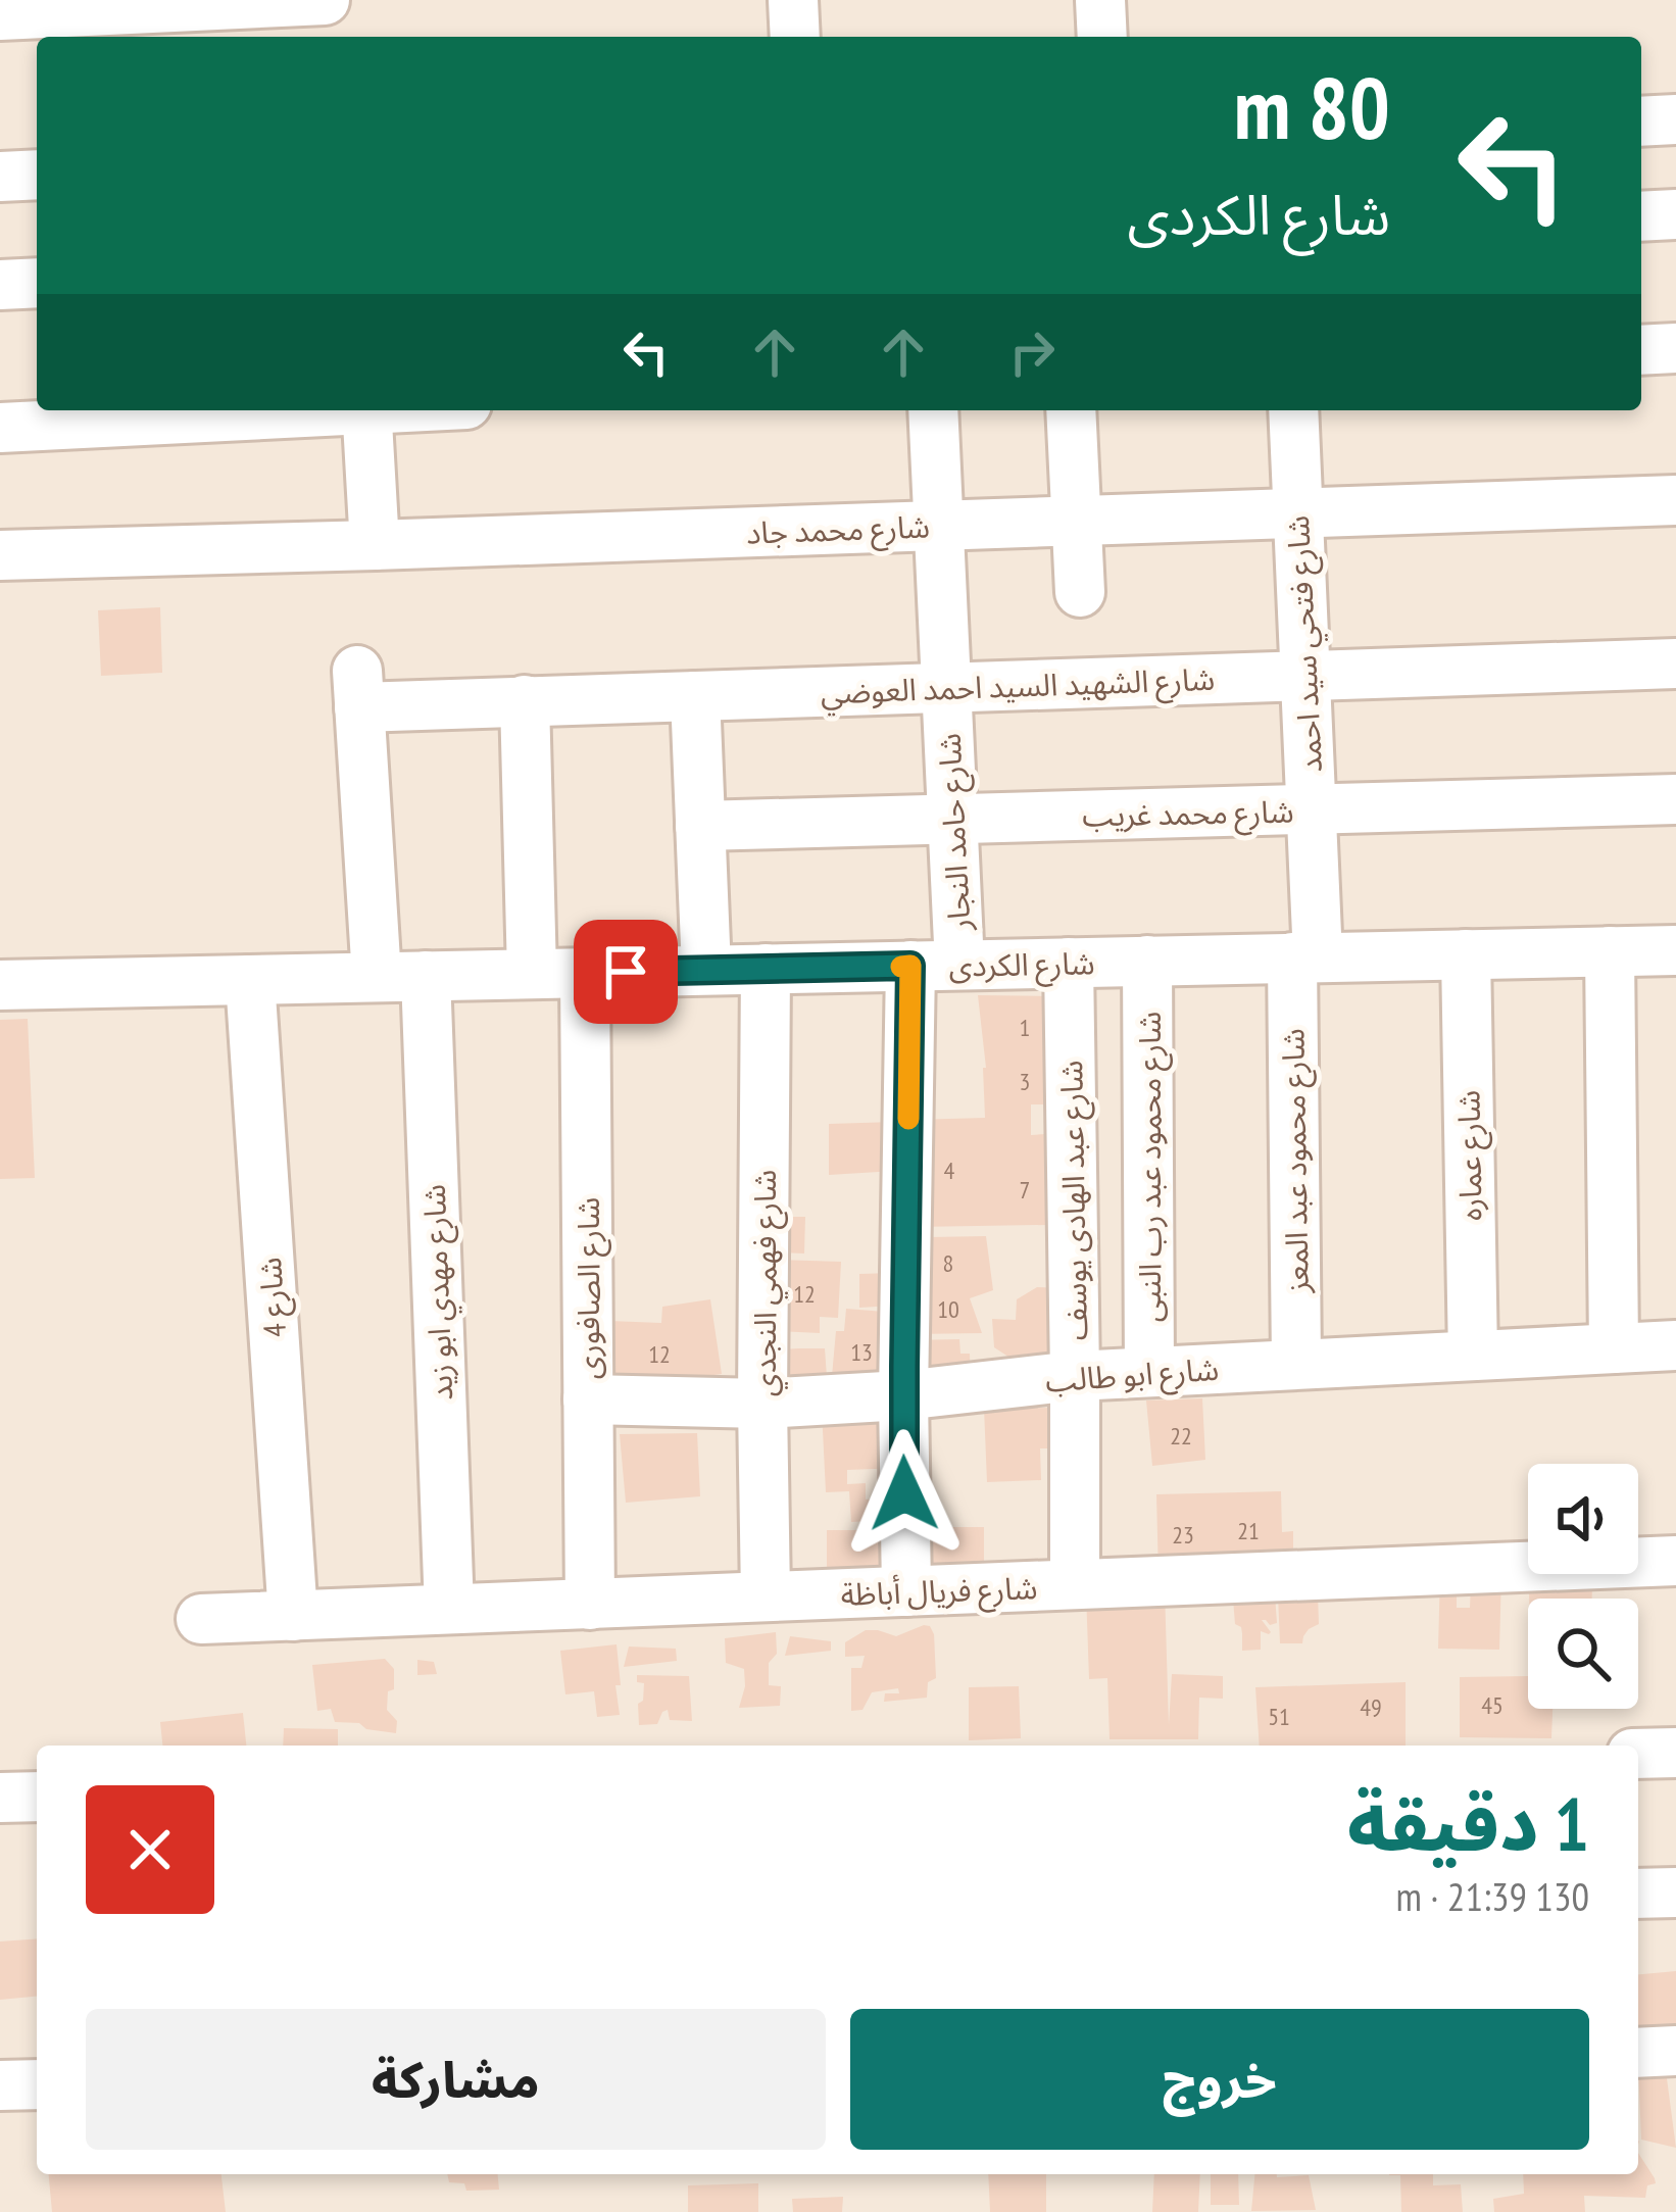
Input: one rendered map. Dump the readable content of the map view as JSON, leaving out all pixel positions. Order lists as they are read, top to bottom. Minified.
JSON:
{"streets":{"street":["شارع محمد جاد","شارع فتحي سيد احمد","شارع الشهيد السيد احمد العوضي","شارع محمد غريب","شارع حامد النجار","شارع الكردى","شارع عماره","شارع محمود عبد المعز","شارع محمود عبد رب النبى","شارع عبد الهادى يوسف","شارع فهمي النجدي","شارع الصافورى","شارع مهدي ابو زيد","شارع 4","شارع ابو طالب","شارع فريال أباظة"]},"crossings":[["شارع محمد جاد","شارع فتحي سيد احمد"],["شارع محمد جاد","شارع حامد النجار"],["شارع فتحي سيد احمد","شارع الشهيد السيد احمد العوضي"],["شارع فتحي سيد احمد","شارع محمد غريب"],["شارع فتحي سيد احمد","شارع الكردى"],["شارع فتحي سيد احمد","شارع محمود عبد المعز"],["شارع الشهيد السيد احمد العوضي","شارع حامد النجار"],["شارع الشهيد السيد احمد العوضي","شارع مهدي ابو زيد"],["شارع محمد غريب","شارع حامد النجار"],["شارع حامد النجار","شارع الكردى"],["شارع حامد النجار","شارع ابو طالب"],["شارع حامد النجار","شارع فريال أباظة"],["شارع الكردى","شارع عماره"],["شارع الكردى","شارع محمود عبد المعز"],["شارع الكردى","شارع محمود عبد رب النبى"],["شارع الكردى","شارع عبد الهادى يوسف"],["شارع الكردى","شارع فهمي النجدي"],["شارع الكردى","شارع الصافورى"],["شارع الكردى","شارع مهدي ابو زيد"],["شارع الكردى","شارع 4"],["شارع عماره","شارع ابو طالب"],["شارع محمود عبد المعز","شارع ابو طالب"],["شارع محمود عبد رب النبى","شارع ابو طالب"],["شارع عبد الهادى يوسف","شارع ابو طالب"],["شارع عبد الهادى يوسف","شارع فريال أباظة"],["شارع فهمي النجدي","شارع ابو طالب"],["شارع فهمي النجدي","شارع فريال أباظة"],["شارع الصافورى","شارع ابو طالب"],["شارع الصافورى","شارع فريال أباظة"],["شارع مهدي ابو زيد","شارع فريال أباظة"],["شارع 4","شارع فريال أباظة"]],"house_numbers":["1","3","4","7","8","12","10","13","12","22","21","23","45","49","51"],"page":{"turn":["80 m","شارع الكردى"],"heading":["1 دقيقة","130 m · 21:39"],"buttons":["خروج","مشاركة"]}}
